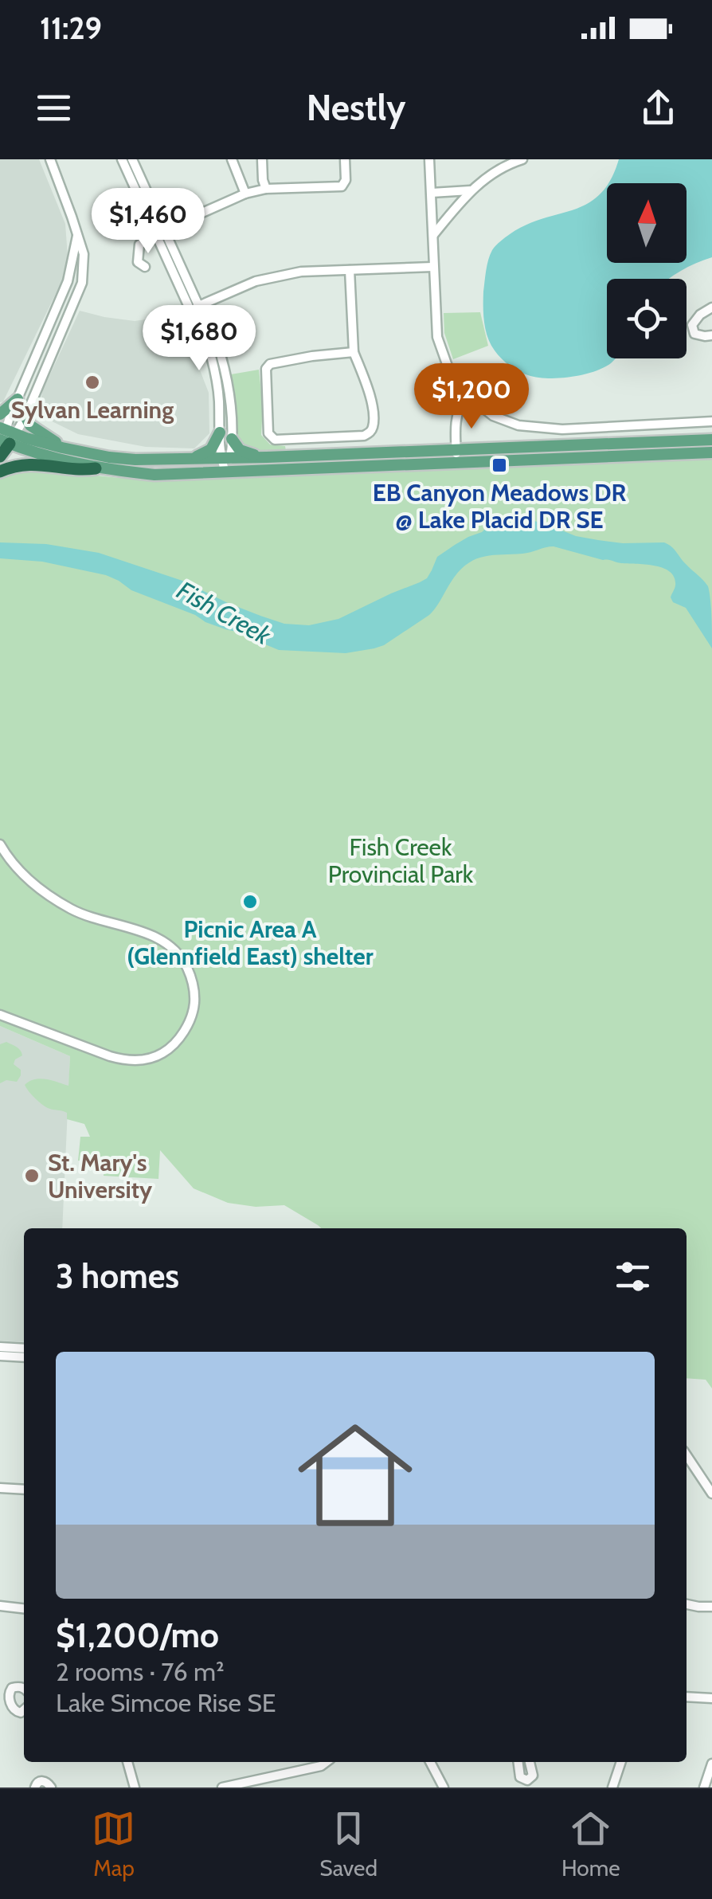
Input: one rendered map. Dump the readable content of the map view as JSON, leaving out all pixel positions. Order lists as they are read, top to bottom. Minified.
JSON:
{"water":["Fish Creek"],"parks":["Fish Creek Provincial Park"],"places":{"other":["Sylvan Learning","Picnic Area A (Glennfield East) shelter","St. Mary's University"],"transit":["EB Canyon Meadows DR @ Lake Placid DR SE"]},"north":"top","page":{"status":"11:29","header":"Nestly","price":["$1,460","$1,680","$1,200"],"heading":"3 homes","list":[{"name":"$1,200/mo","note":"2 rooms · 76 m² · Lake Simcoe Rise SE"}],"tabs":["Map","Saved","Home"]}}
